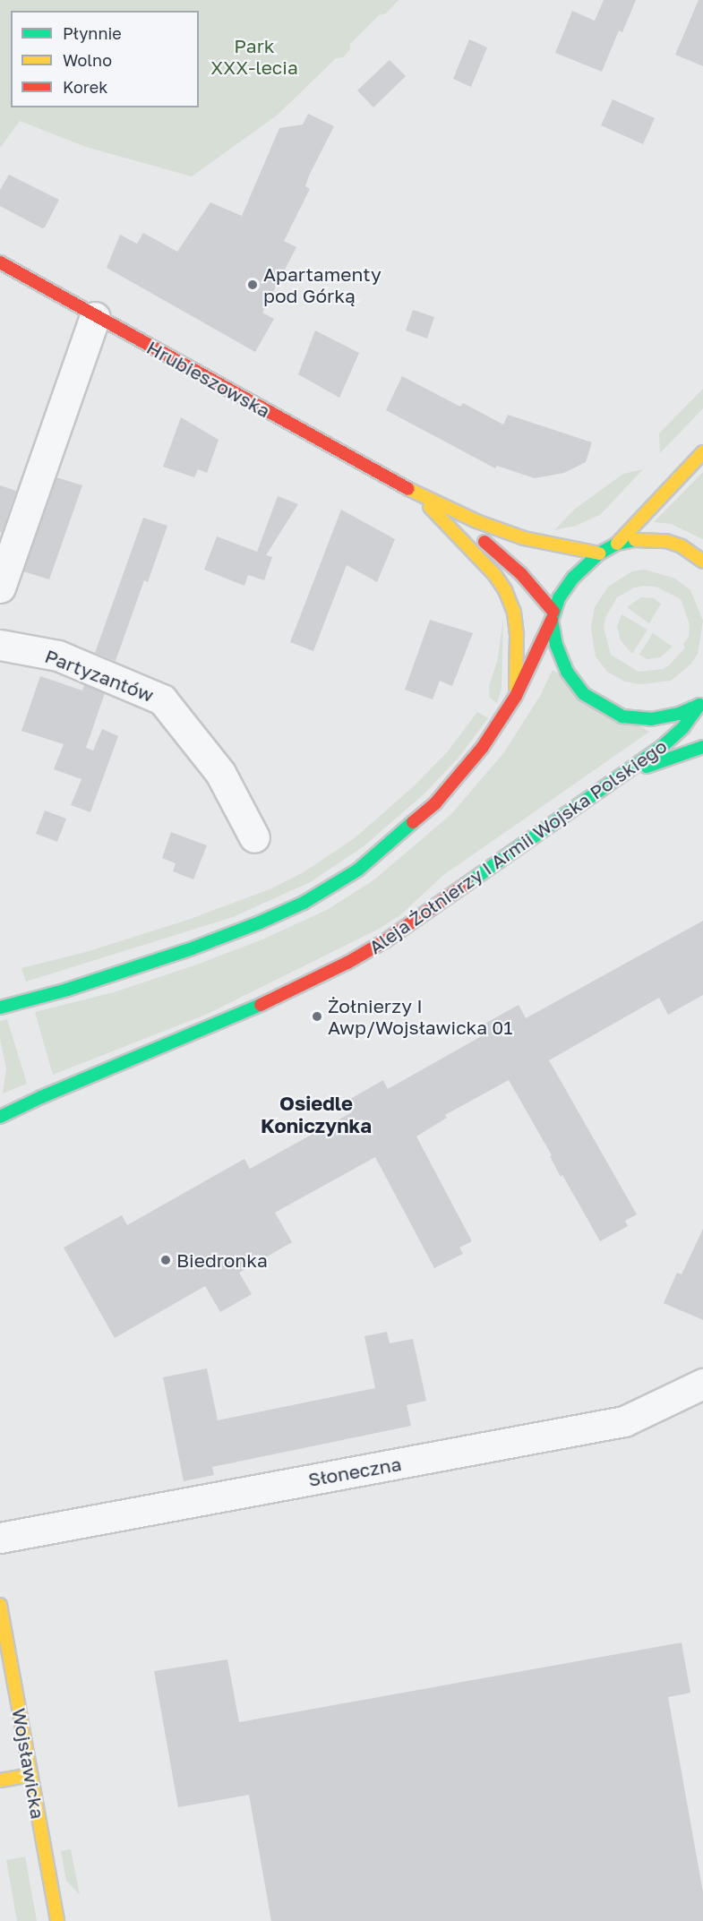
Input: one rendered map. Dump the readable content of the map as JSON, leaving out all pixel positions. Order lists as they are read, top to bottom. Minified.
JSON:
{"streets":{"main road":["Hrubieszowska","Aleja Żołnierzy I Armii Wojska Polskiego","Wojsławicka"],"street":["Partyzantów","Słoneczna"]},"districts":["Osiedle Koniczynka"],"parks":["Park XXX-lecia"],"places":["Apartamenty pod Górką","Żołnierzy I Awp/Wojsławicka 01","Biedronka"],"legend":["Płynnie","Wolno","Korek"]}
